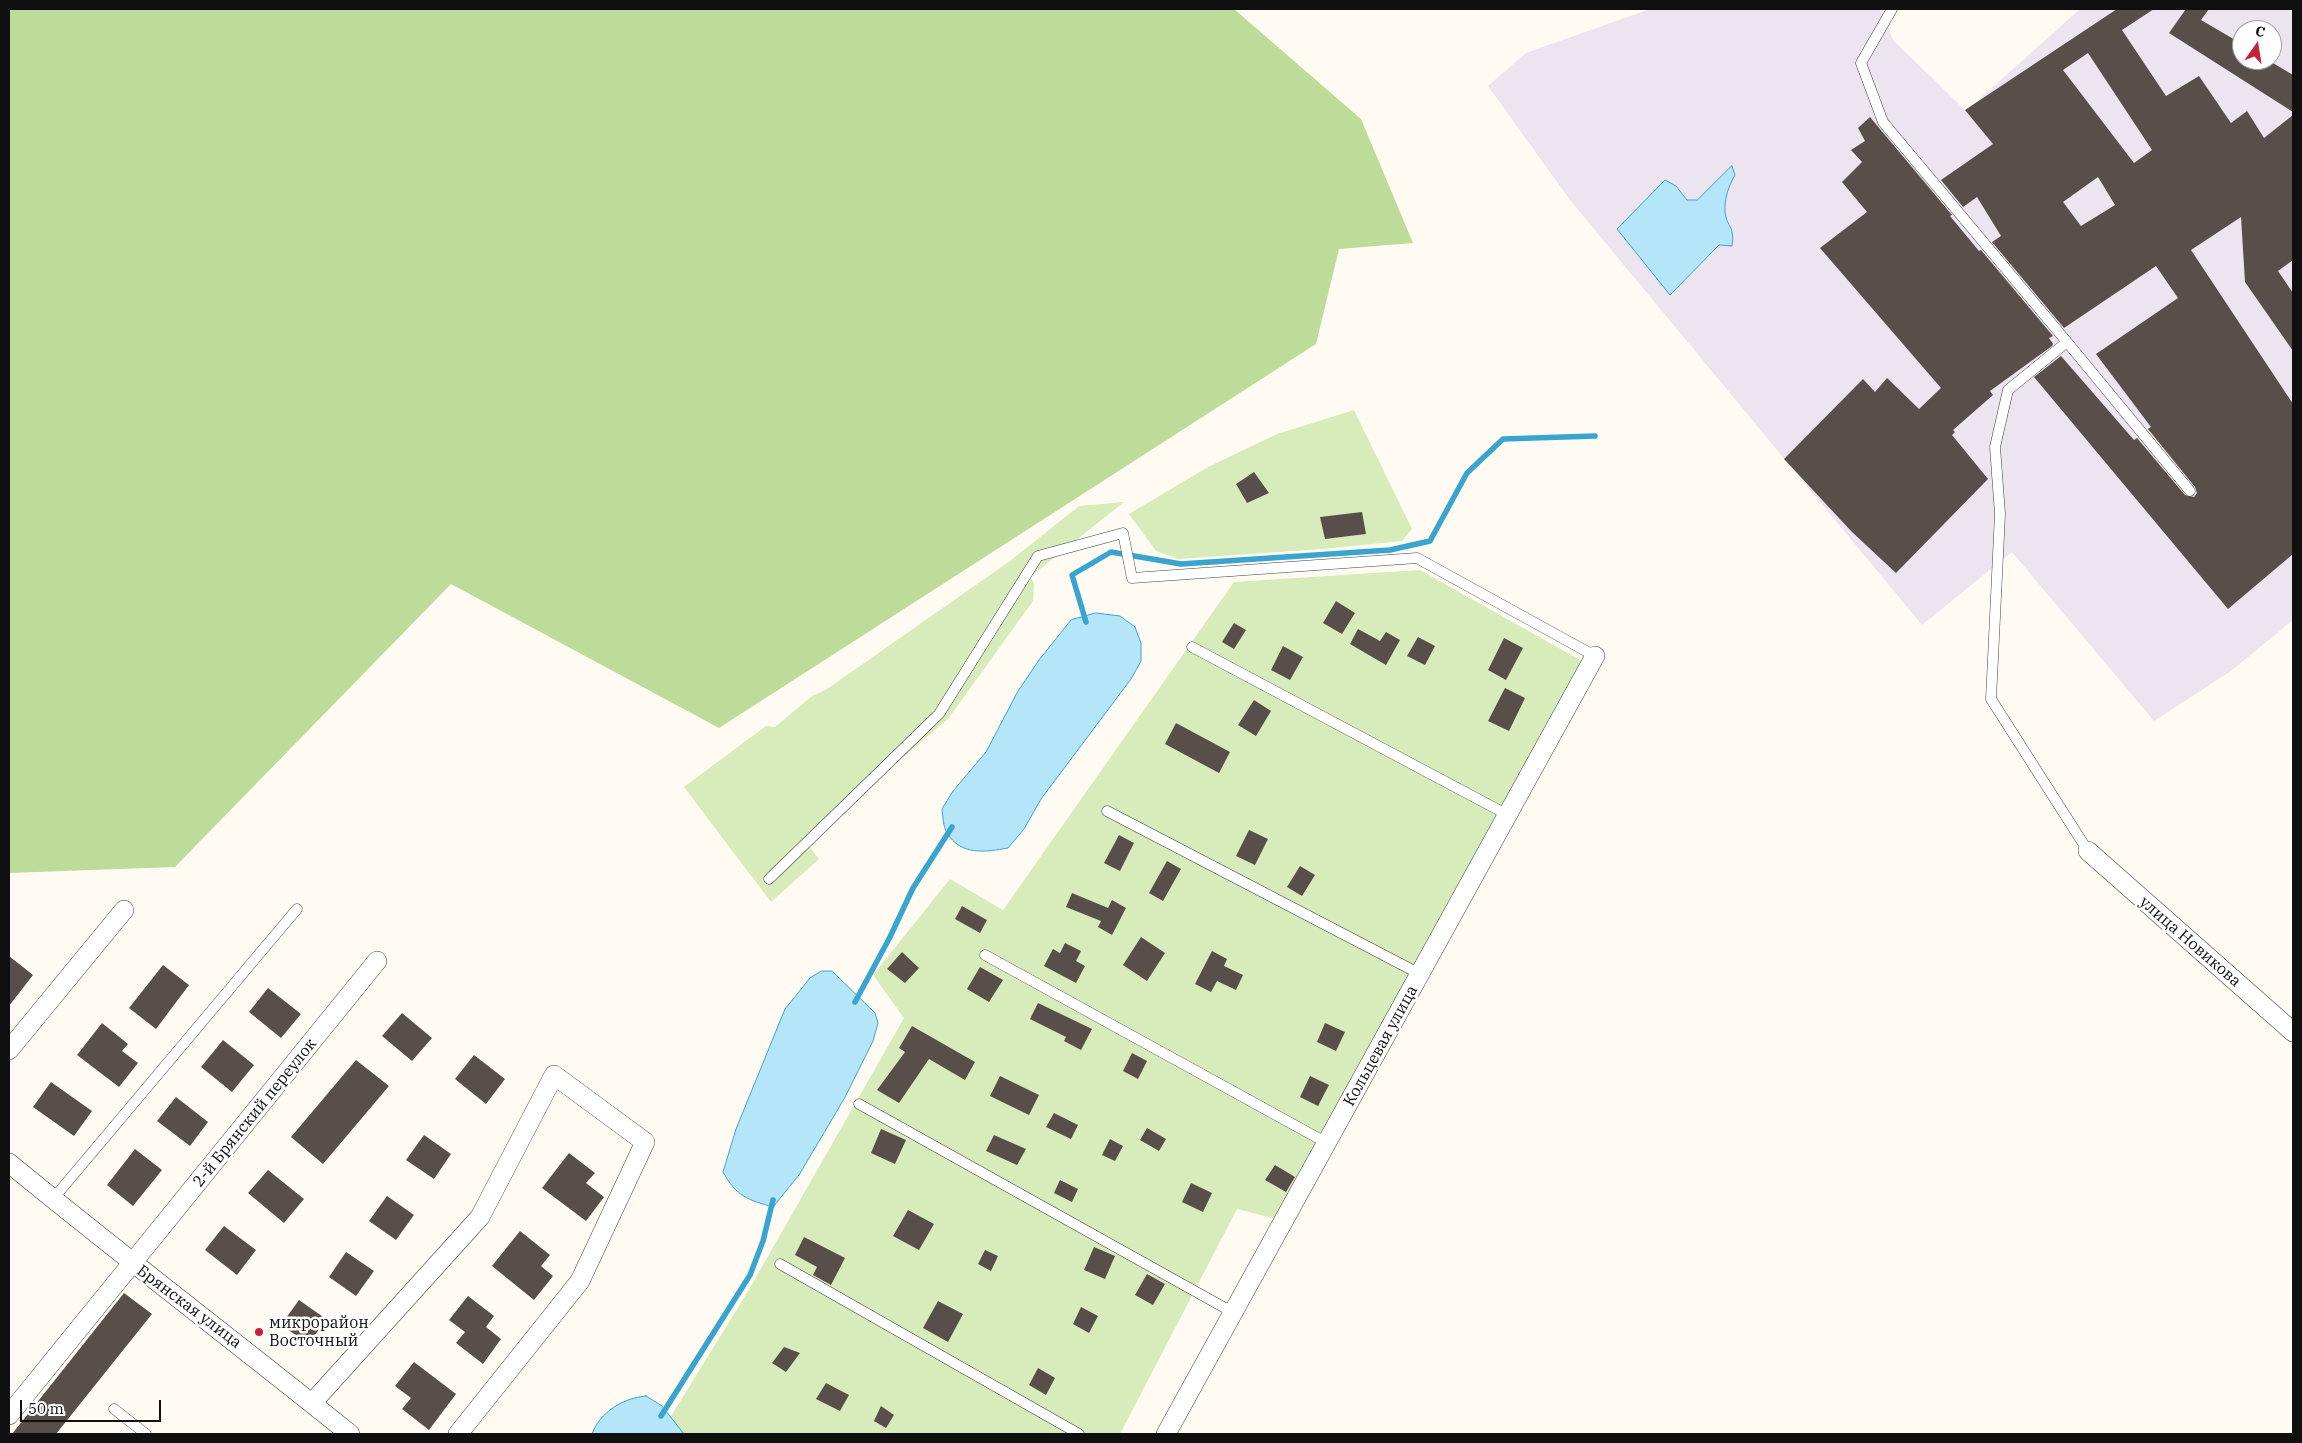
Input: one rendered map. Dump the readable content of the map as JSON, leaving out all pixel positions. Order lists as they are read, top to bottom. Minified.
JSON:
{"streets":{"street":["улица Новикова","Кольцевая улица","2-й Брянский переулок","Брянская улица"]},"crossings":[["2-й Брянский переулок","Брянская улица"]],"places":["микрорайон Восточный"],"scale_bar":"50 m","north":"top"}
